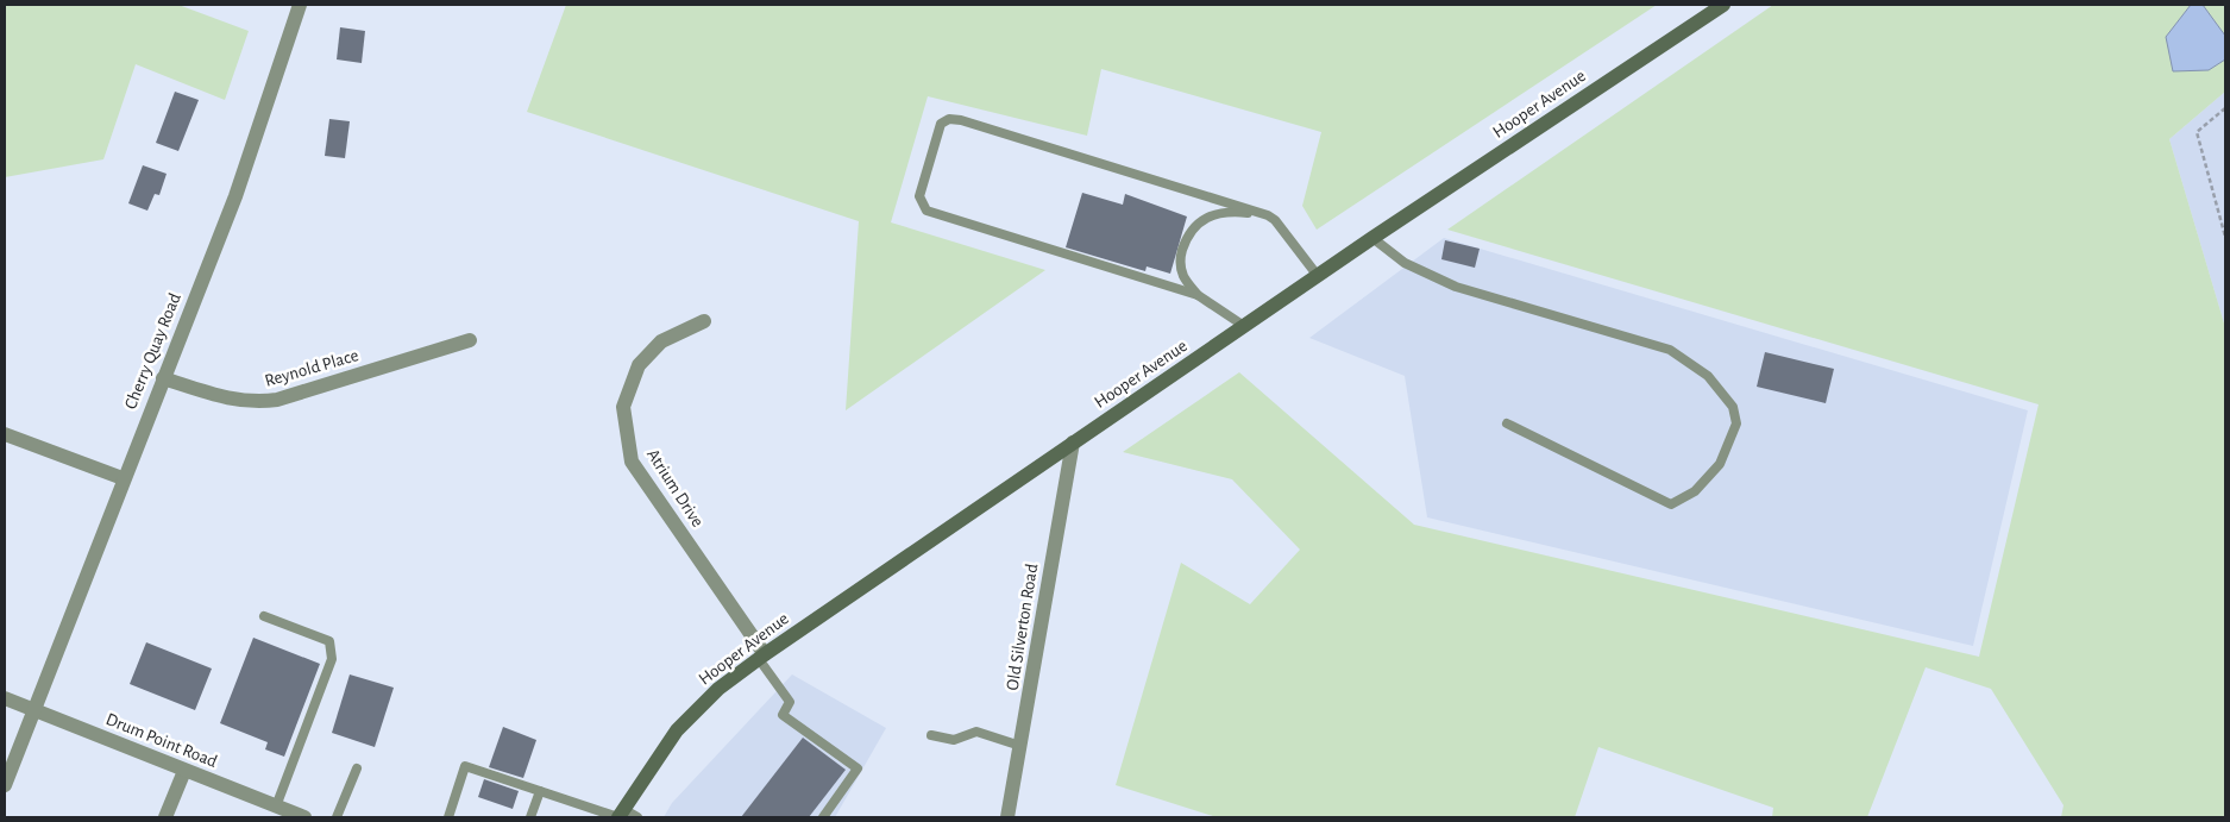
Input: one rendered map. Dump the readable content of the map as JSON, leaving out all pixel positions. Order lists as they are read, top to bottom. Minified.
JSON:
{"streets":{"main road":["Hooper Avenue"],"street":["Cherry Quay Road","Reynold Place","Atrium Drive","Old Silverton Road","Drum Point Road"]},"crossings":[["Hooper Avenue","Atrium Drive"],["Hooper Avenue","Old Silverton Road"],["Cherry Quay Road","Reynold Place"],["Cherry Quay Road","Drum Point Road"]]}
